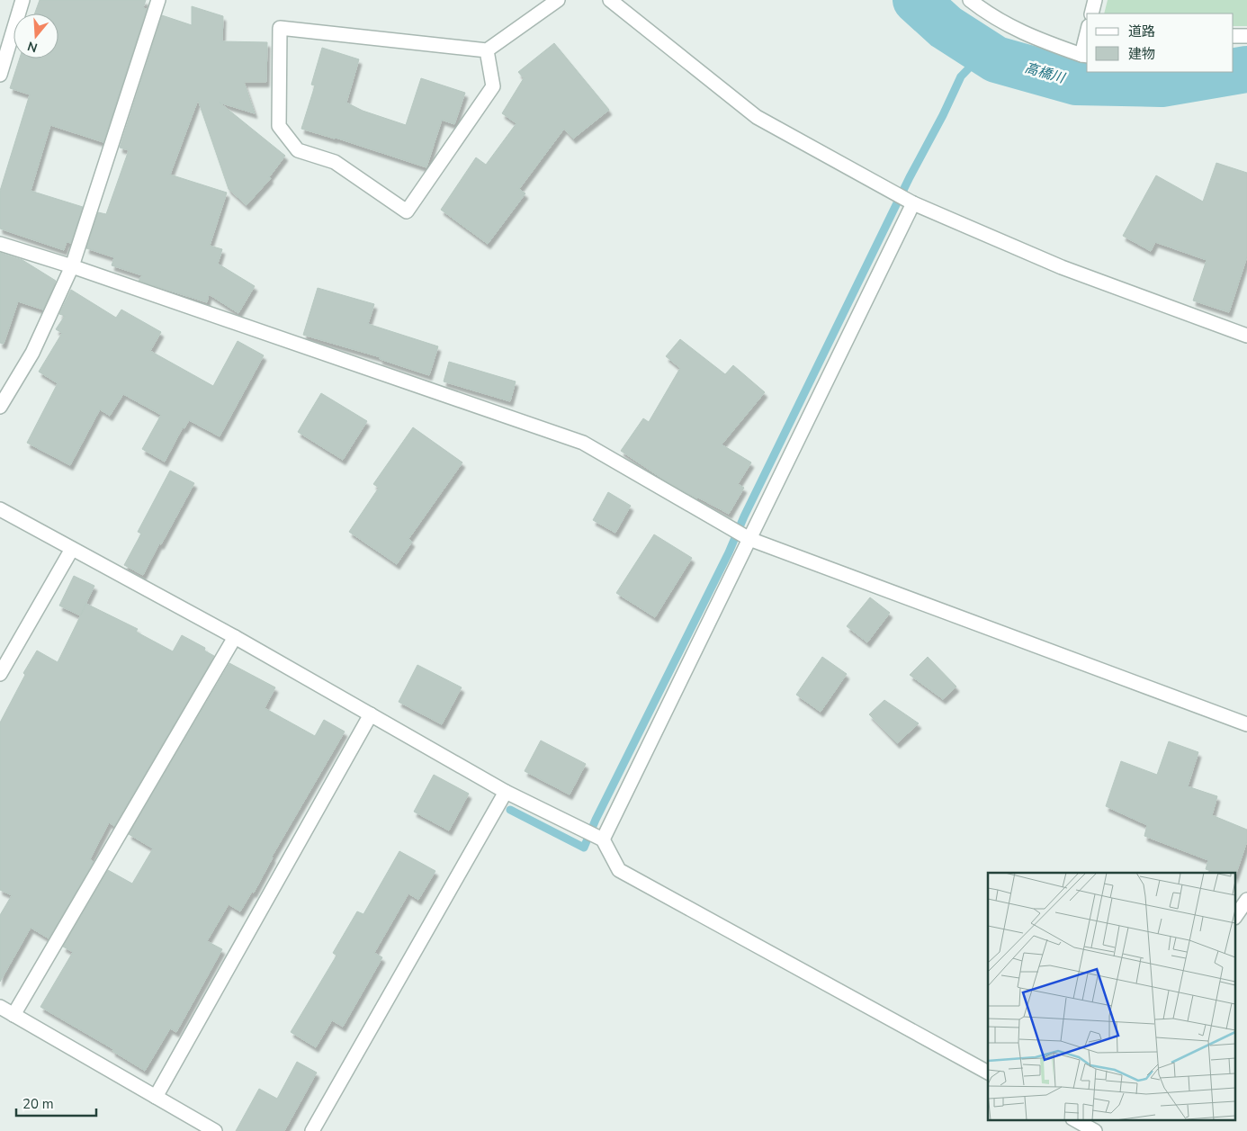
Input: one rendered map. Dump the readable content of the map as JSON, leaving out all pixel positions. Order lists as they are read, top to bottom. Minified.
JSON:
{"water":["高橋川"],"legend":["道路","建物"],"scale_bar":"20 m","north":"bottom"}
